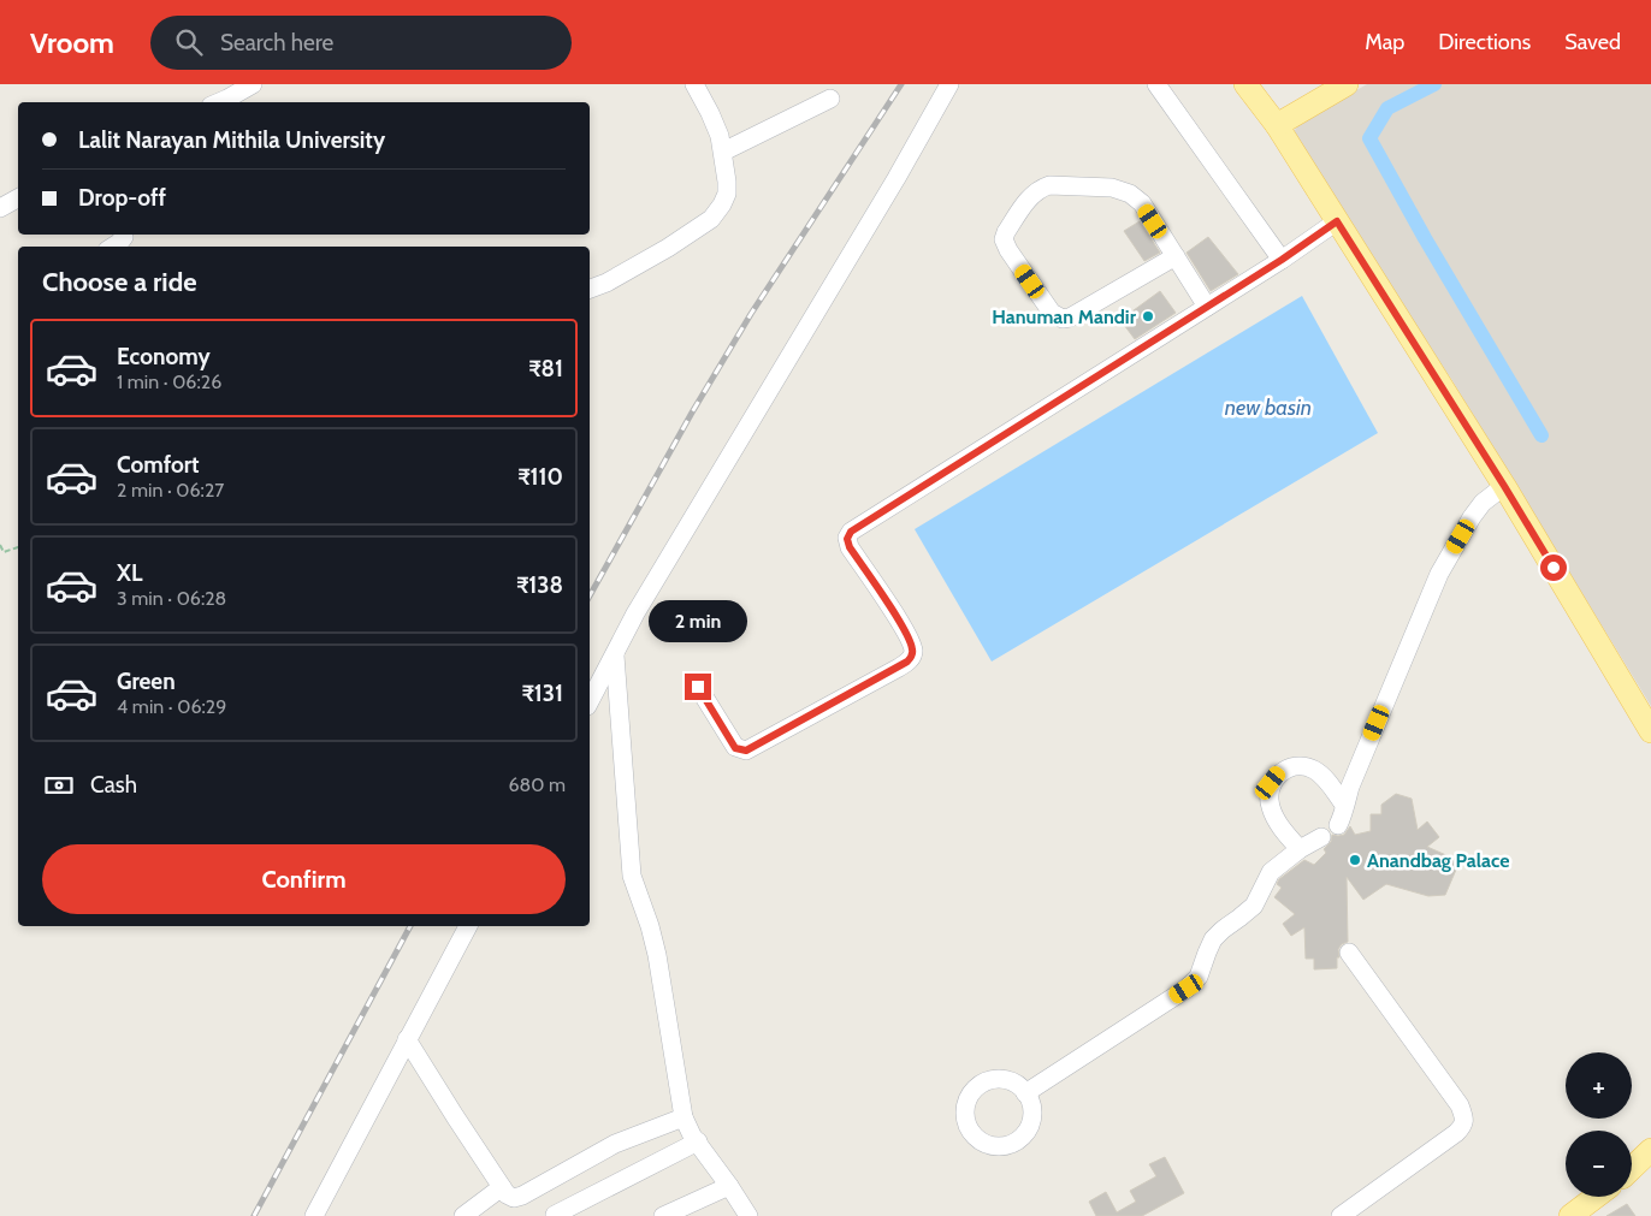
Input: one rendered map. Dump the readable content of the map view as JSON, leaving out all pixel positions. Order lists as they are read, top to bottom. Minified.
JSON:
{"water":["new basin"],"places":["Hanuman Mandir","Anandbag Palace"],"page":{"header":"Vroom","search":"Search here","nav":["Map","Directions","Saved"],"banner":["Lalit Narayan Mithila University","Drop-off"],"heading":"Choose a ride","list":[{"name":"Economy","note":"1 min · 06:26","value":"₹81"},{"name":"Comfort","note":"2 min · 06:27","value":"₹110"},{"name":"XL","note":"3 min · 06:28","value":"₹138"},{"name":"Green","note":"4 min · 06:29","value":"₹131"}],"bubble":"2 min","pay":["Cash","680 m"],"buttons":"Confirm","map_buttons":["+","−"]}}
